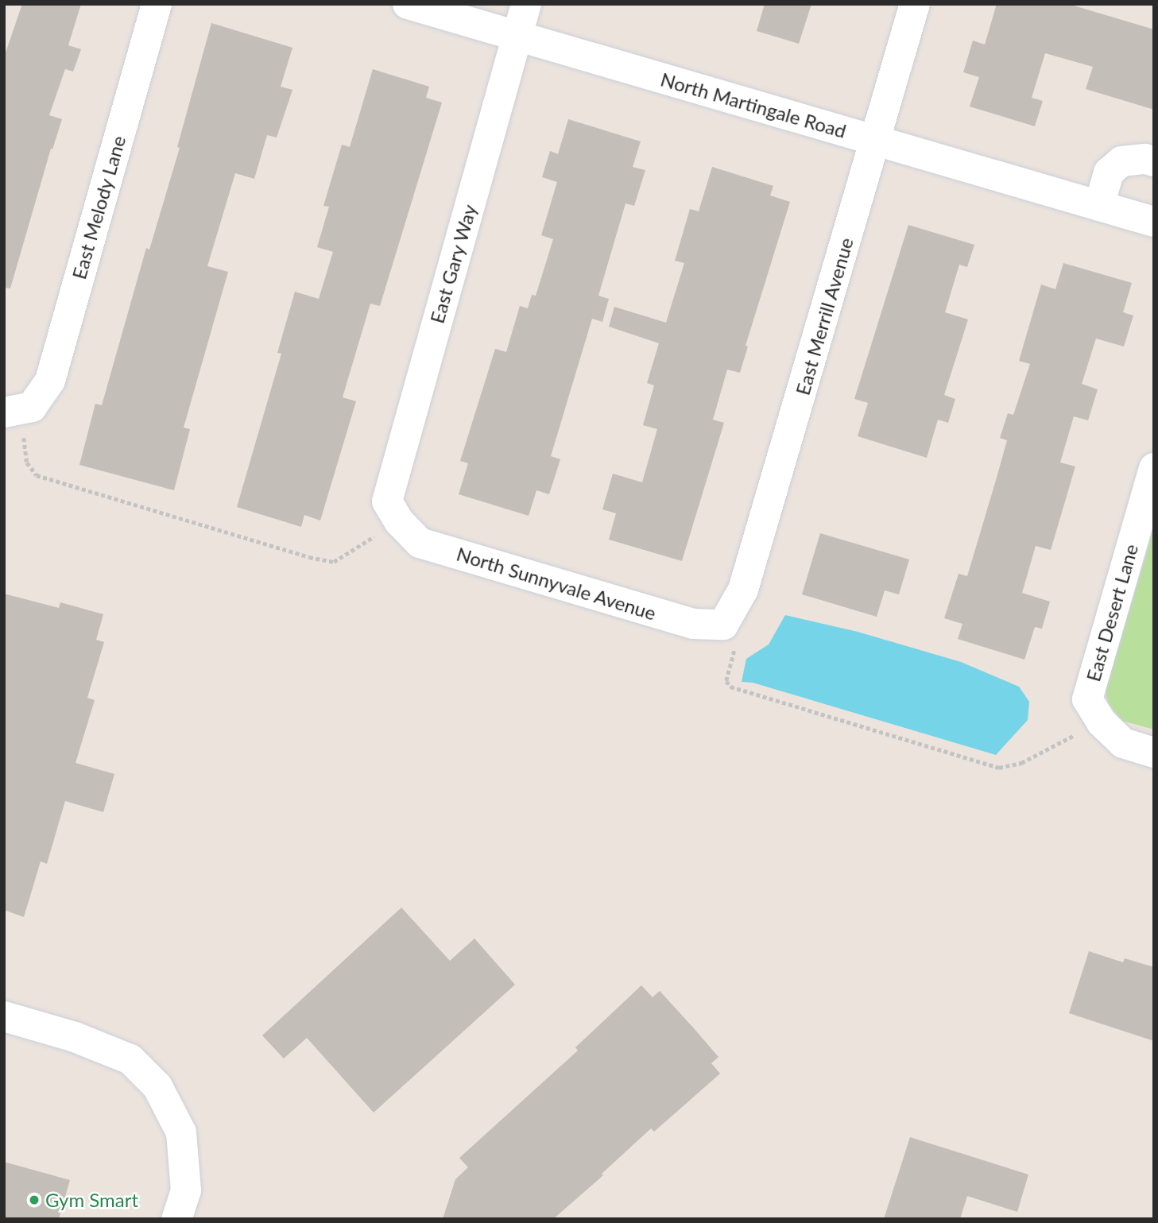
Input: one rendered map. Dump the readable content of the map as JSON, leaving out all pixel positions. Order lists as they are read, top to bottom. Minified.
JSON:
{"streets":{"street":["North Martingale Road","East Melody Lane","East Gary Way","East Merrill Avenue","North Sunnyvale Avenue","East Desert Lane"]},"crossings":[["North Martingale Road","East Gary Way"],["North Martingale Road","East Merrill Avenue"],["East Gary Way","North Sunnyvale Avenue"],["East Merrill Avenue","North Sunnyvale Avenue"]],"places":["Gym Smart"]}
